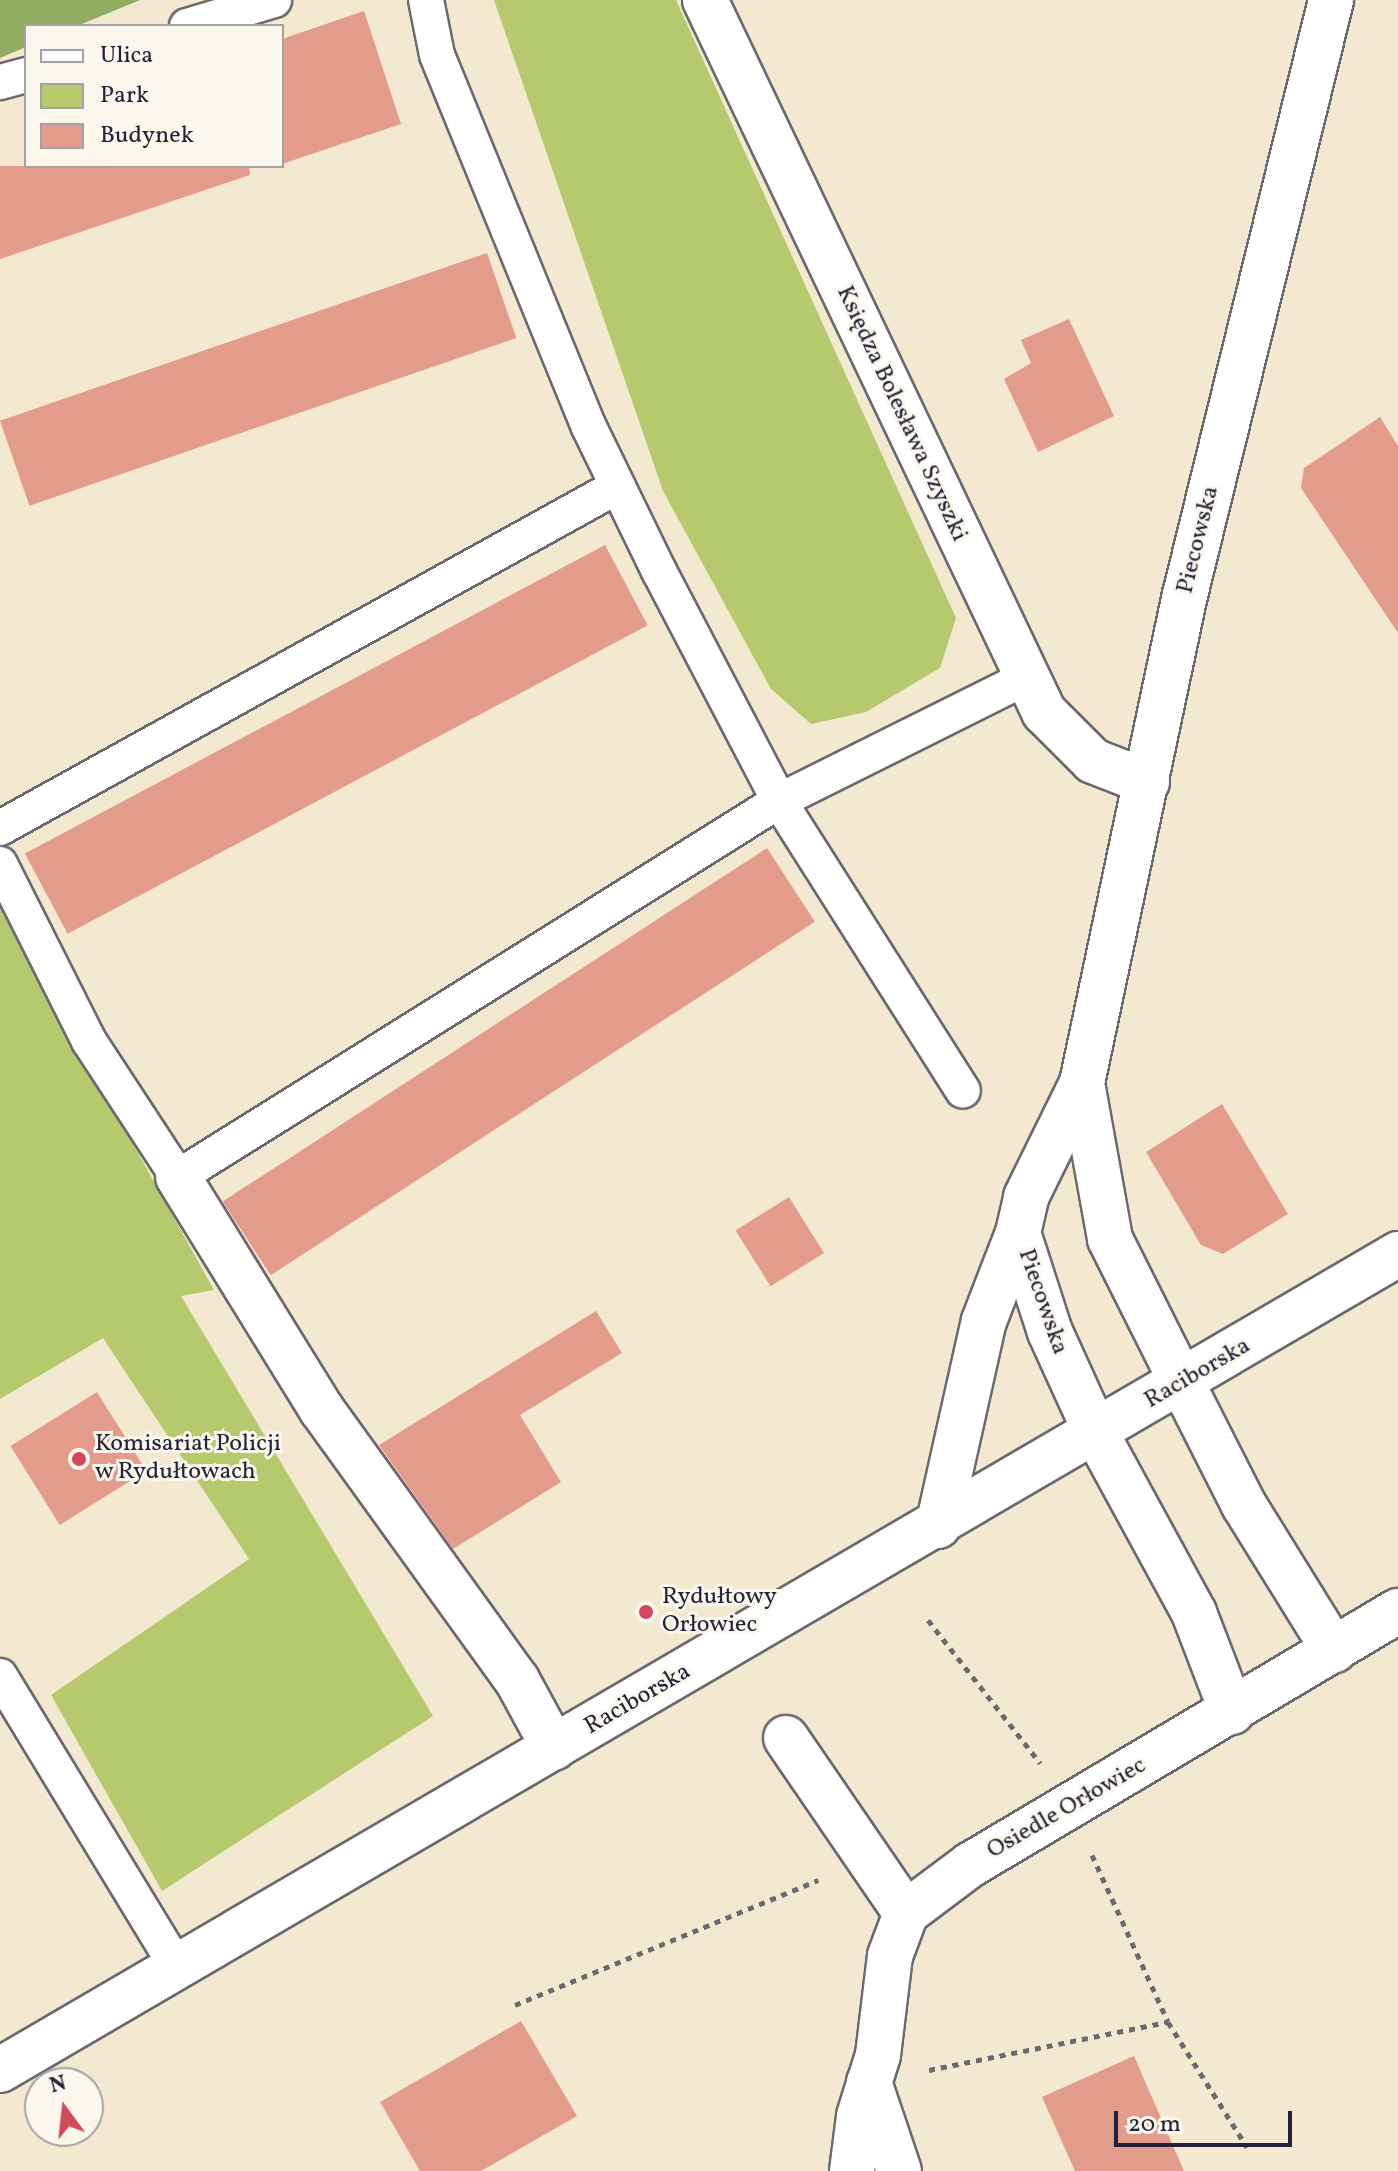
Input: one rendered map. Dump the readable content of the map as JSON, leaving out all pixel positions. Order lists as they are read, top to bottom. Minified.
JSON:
{"streets":{"street":["Księdza Bolesława Szyszki","Piecowska","Raciborska","Osiedle Orłowiec"]},"crossings":[["Księdza Bolesława Szyszki","Piecowska"],["Piecowska","Raciborska"]],"places":["Komisariat Policji w Rydułtowach","Rydułtowy Orłowiec"],"legend":["Ulica","Park","Budynek"],"scale_bar":"20 m","north":"top"}
